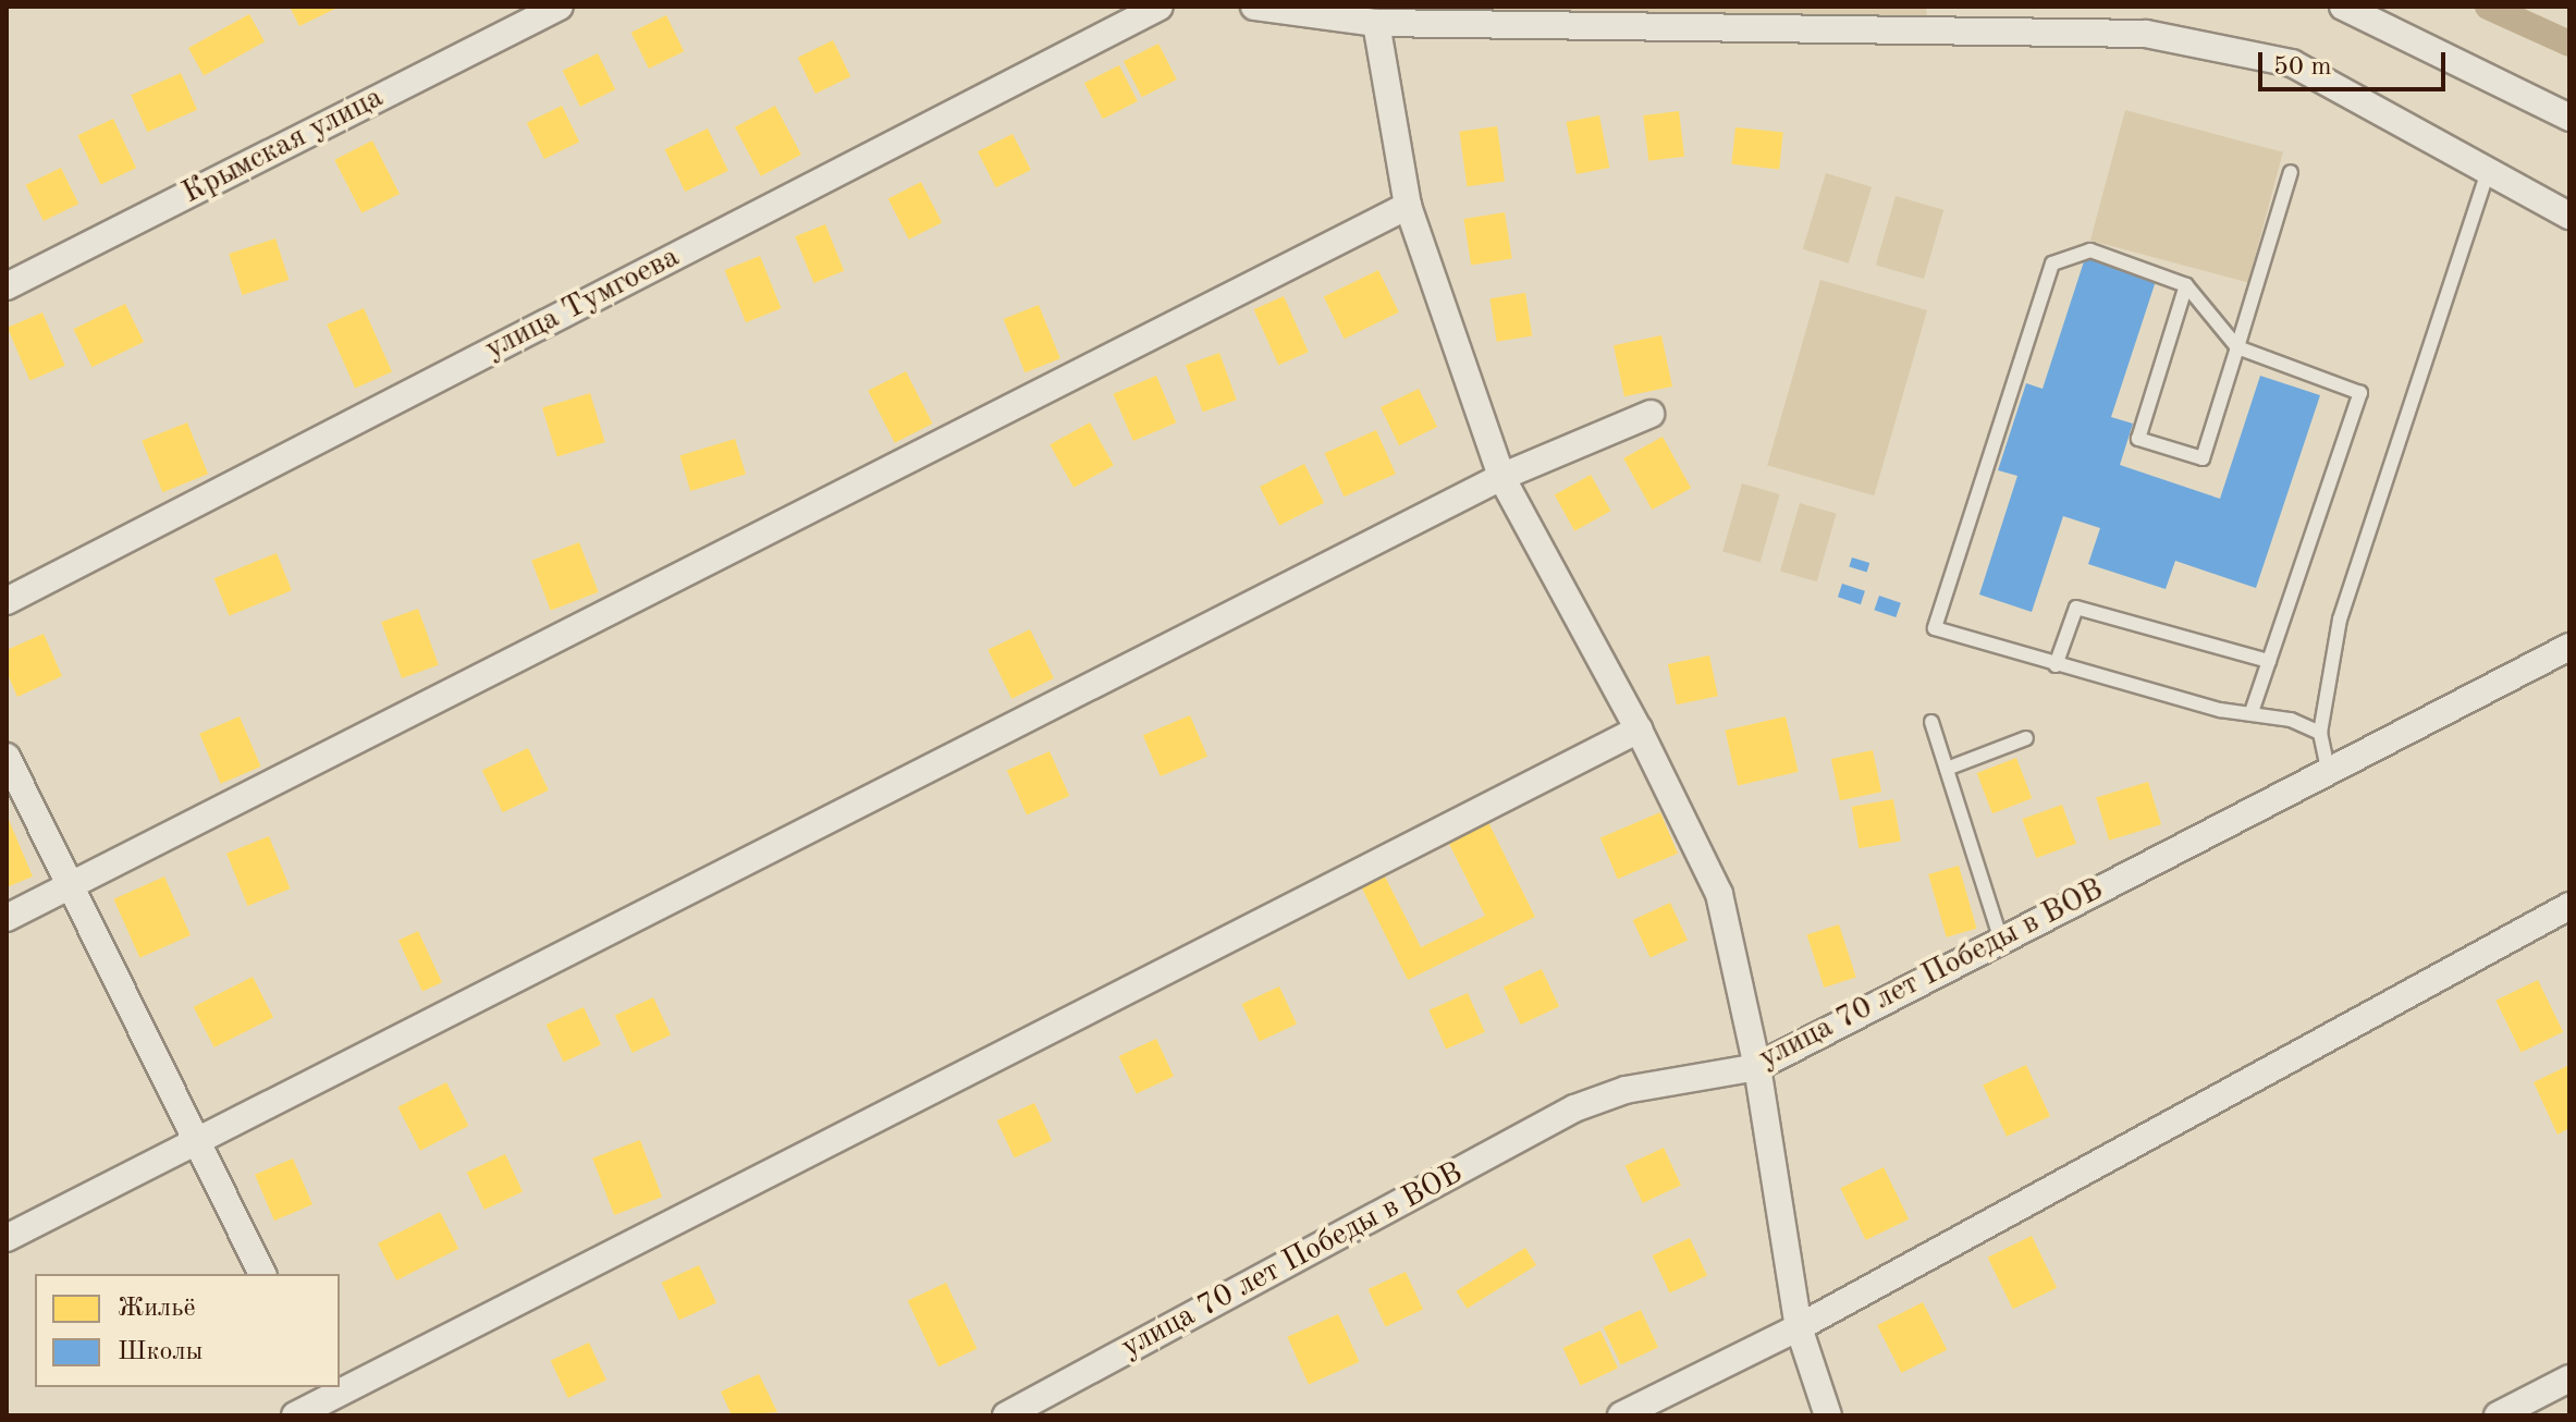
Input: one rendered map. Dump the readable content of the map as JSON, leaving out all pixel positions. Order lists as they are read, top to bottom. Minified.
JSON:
{"streets":{"street":["Крымская улица","улица Тумгоева","улица 70 лет Победы в ВОВ"]},"legend":["Жильё","Школы"],"scale_bar":"50 m"}
